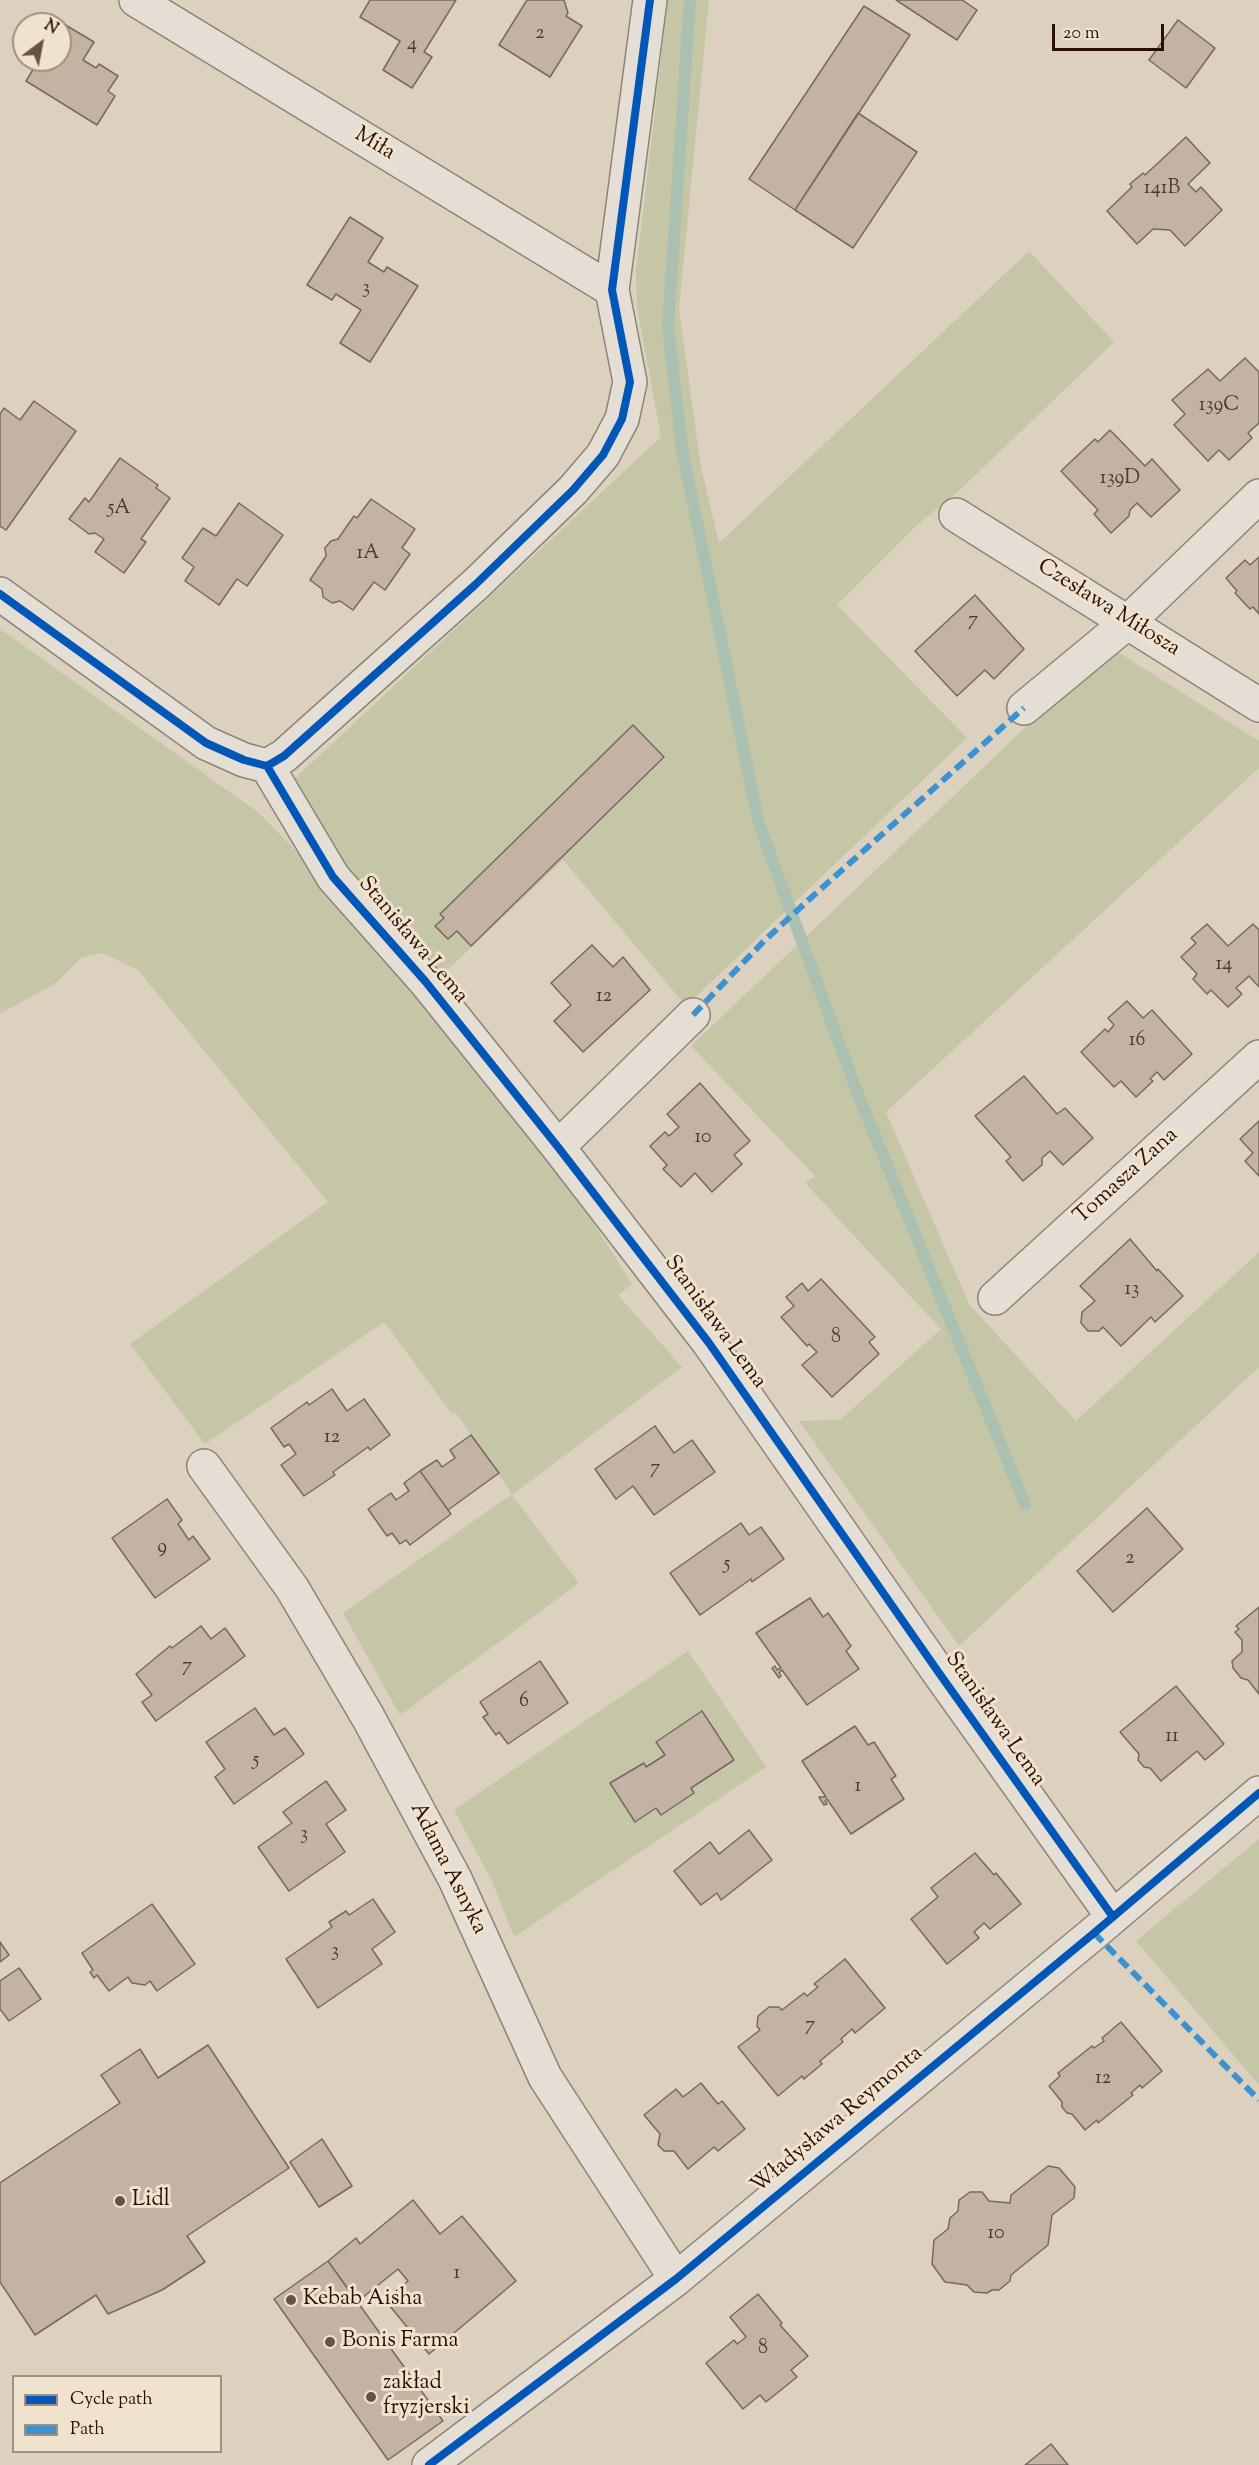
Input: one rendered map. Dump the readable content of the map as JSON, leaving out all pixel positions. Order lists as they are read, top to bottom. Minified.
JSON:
{"streets":{"street":["Miła","Czesława Miłosza","Stanisława Lema","Tomasza Zana","Adama Asnyka","Władysława Reymonta"]},"crossings":[["Stanisława Lema","Władysława Reymonta"],["Adama Asnyka","Władysława Reymonta"]],"places":["Lidl","Kebab Aisha","Bonis Farma","zakład fryzjerski"],"house_numbers":["2","4","141B","3","139C","139D","5A","1A","7","14","12","16","10","13","8","12","7","9","2","5","7","6","11","5","1","3","3","7","12","10","1","8"],"legend":["Cycle path","Path"],"scale_bar":"20 m","north":"top right"}
